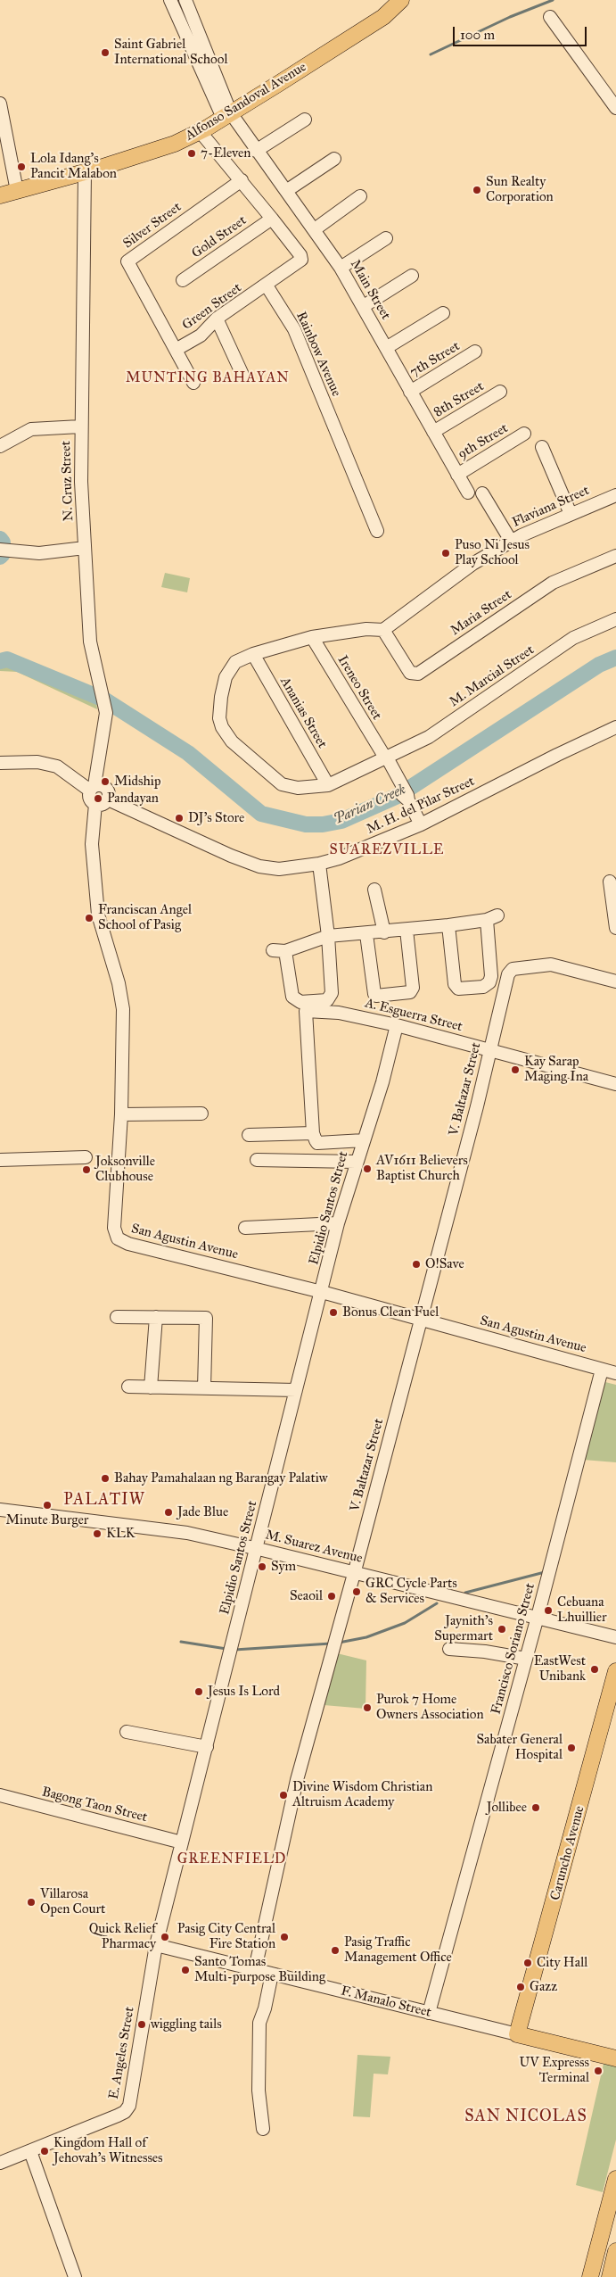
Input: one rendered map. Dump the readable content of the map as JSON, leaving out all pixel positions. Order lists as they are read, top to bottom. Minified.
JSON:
{"streets":{"main road":["Alfonso Sandoval Avenue","Caruncho Avenue","F. Manalo Street"],"street":["Silver Street","Gold Street","Main Street","Green Street","Rainbow Avenue","7th Street","8th Street","9th Street","N. Cruz Street","Flaviana Street","Maria Street","M. Marcial Street","Ireneo Street","Ananias Street","M. H. del Pilar Street","A. Esguerra Street","V. Baltazar Street","Elpidio Santos Street","San Agustin Avenue","M. Suarez Avenue","Francisco Soriano Street","Bagong Taon Street","E. Angeles Street"]},"crossings":[["Alfonso Sandoval Avenue","Main Street"],["Alfonso Sandoval Avenue","N. Cruz Street"],["Silver Street","Green Street"],["Main Street","7th Street"],["Main Street","8th Street"],["Main Street","9th Street"],["Green Street","Rainbow Avenue"],["Flaviana Street","Maria Street"],["M. Marcial Street","Ireneo Street"],["M. Marcial Street","Ananias Street"],["Ireneo Street","M. H. del Pilar Street"],["M. H. del Pilar Street","San Agustin Avenue"],["A. Esguerra Street","V. Baltazar Street"],["A. Esguerra Street","Elpidio Santos Street"],["V. Baltazar Street","San Agustin Avenue"],["V. Baltazar Street","M. Suarez Avenue"],["V. Baltazar Street","F. Manalo Street"],["Elpidio Santos Street","San Agustin Avenue"],["Elpidio Santos Street","M. Suarez Avenue"],["Elpidio Santos Street","Bagong Taon Street"],["Elpidio Santos Street","F. Manalo Street"],["Elpidio Santos Street","E. Angeles Street"],["San Agustin Avenue","Francisco Soriano Street"],["M. Suarez Avenue","Francisco Soriano Street"],["Francisco Soriano Street","F. Manalo Street"],["Caruncho Avenue","F. Manalo Street"],["F. Manalo Street","E. Angeles Street"]],"districts":["MUNTING BAHAYAN","SUAREZVILLE","PALATIW","GREENFIELD","SAN NICOLAS"],"water":["Parian Creek"],"places":["Saint Gabriel International School","7-Eleven","Lola Idang's Pancit Malabon","Sun Realty Corporation","Puso Ni Jesus Play School","Midship","Pandayan","DJ's Store","Franciscan Angel School of Pasig","Kay Sarap Maging Ina","AV1611 Believers Baptist Church","Joksonville Clubhouse","O!Save","Bonus Clean Fuel","Bahay Pamahalaan ng Barangay Palatiw","Minute Burger","Jade Blue","KLK","Sym","GRC Cycle Parts & Services","Seaoil","Cebuana Lhuillier","Jaynith's Supermart","EastWest Unibank","Jesus Is Lord","Purok 7 Home Owners Association","Sabater General Hospital","Divine Wisdom Christian Altruism Academy","Jollibee","Villarosa Open Court","Quick Relief Pharmacy","Pasig City Central Fire Station","Pasig Traffic Management Office","City Hall","Santo Tomas Multi-purpose Building","Gazz","wiggling tails","UV Expresss Terminal","Kingdom Hall of Jehovah's Witnesses"],"scale_bar":"100 m"}
